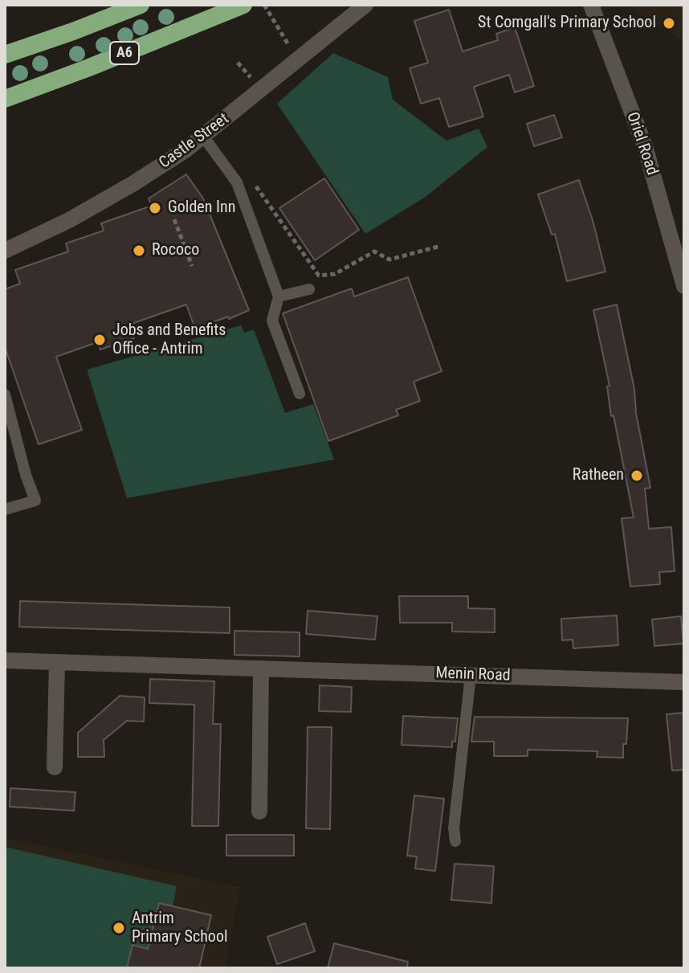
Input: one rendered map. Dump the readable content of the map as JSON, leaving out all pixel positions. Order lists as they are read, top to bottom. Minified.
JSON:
{"streets":{"highway":["A6"],"street":["Castle Street","Oriel Road","Menin Road"]},"places":["St Comgall's Primary School","Golden Inn","Rococo","Jobs and Benefits Office - Antrim","Ratheen","Antrim Primary School"]}
